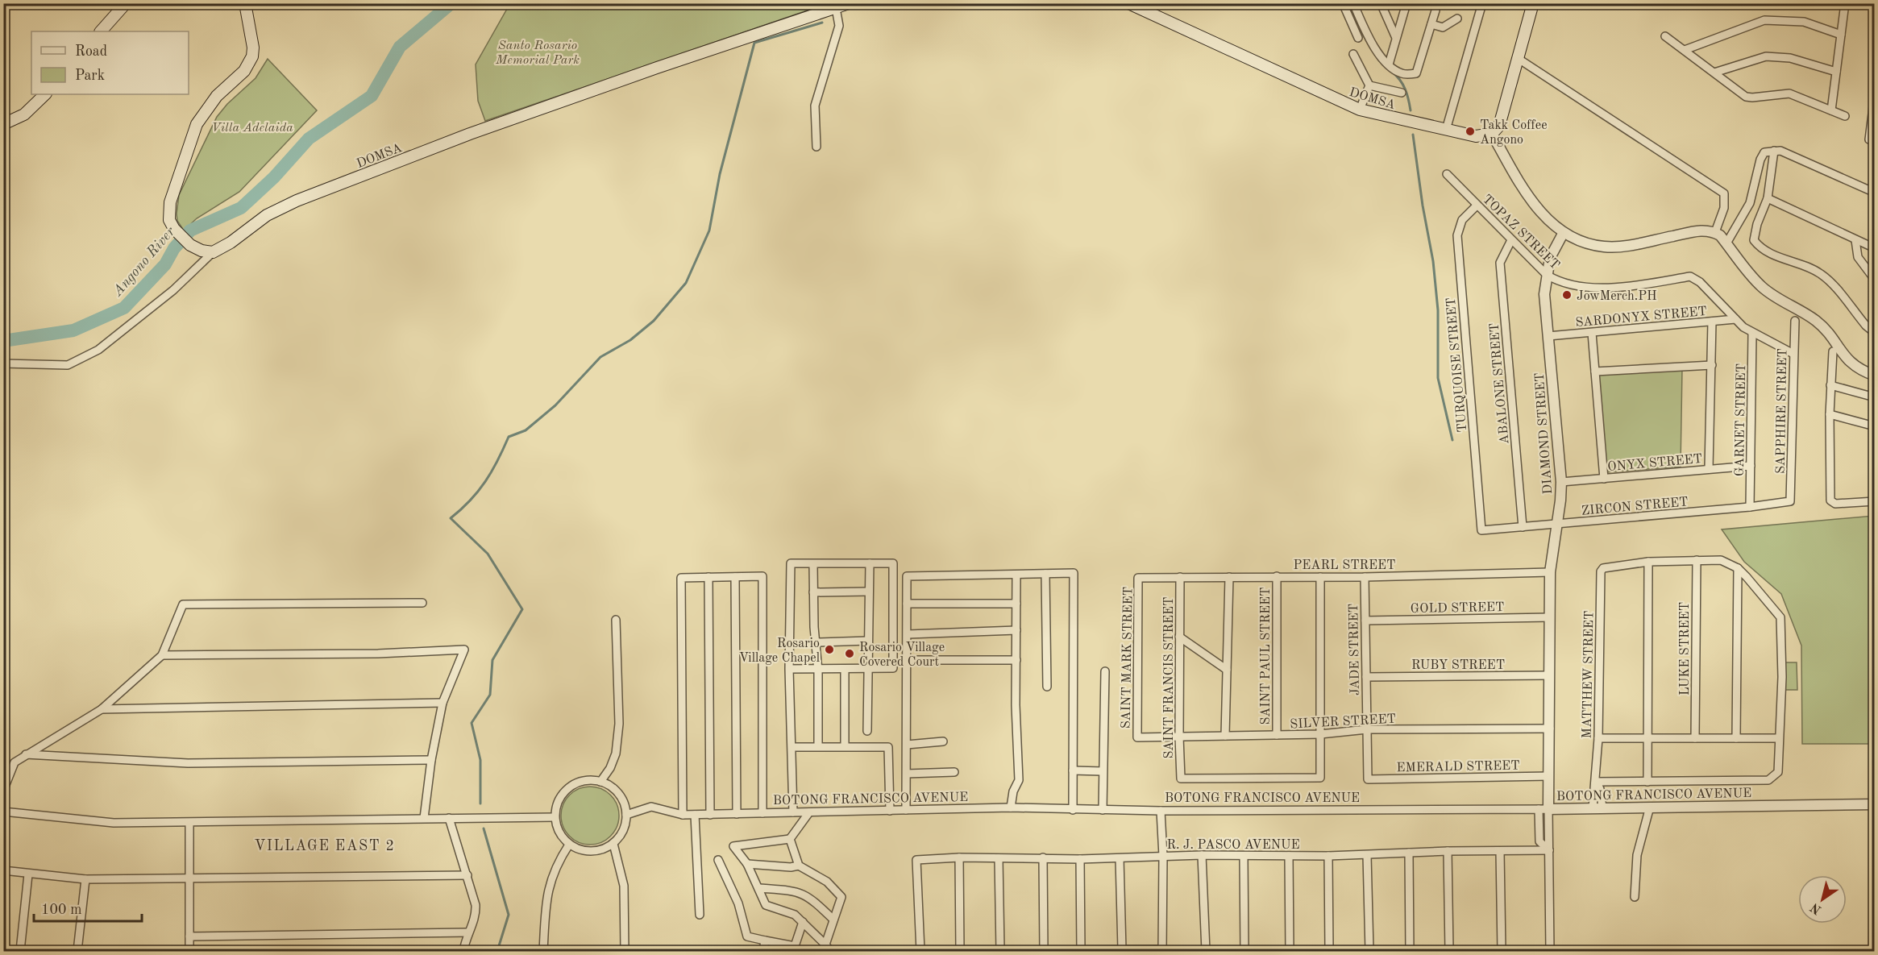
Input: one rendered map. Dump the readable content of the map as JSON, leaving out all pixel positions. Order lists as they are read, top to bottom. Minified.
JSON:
{"streets":{"main road":["DOMSA"],"street":["TOPAZ STREET","SARDONYX STREET","TURQUOISE STREET","ABALONE STREET","SAPPHIRE STREET","GARNET STREET","DIAMOND STREET","ONYX STREET","ZIRCON STREET","PEARL STREET","GOLD STREET","LUKE STREET","JADE STREET","SAINT PAUL STREET","SAINT MARK STREET","RUBY STREET","MATTHEW STREET","SAINT FRANCIS STREET","SILVER STREET","EMERALD STREET","BOTONG FRANCISCO AVENUE","R. J. PASCO AVENUE"]},"crossings":[["TOPAZ STREET","SARDONYX STREET"],["TOPAZ STREET","TURQUOISE STREET"],["TOPAZ STREET","ABALONE STREET"],["TOPAZ STREET","SAPPHIRE STREET"],["TOPAZ STREET","GARNET STREET"],["TOPAZ STREET","DIAMOND STREET"],["SARDONYX STREET","DIAMOND STREET"],["TURQUOISE STREET","ZIRCON STREET"],["ABALONE STREET","ZIRCON STREET"],["SAPPHIRE STREET","ZIRCON STREET"],["GARNET STREET","ONYX STREET"],["GARNET STREET","ZIRCON STREET"],["DIAMOND STREET","ONYX STREET"],["DIAMOND STREET","ZIRCON STREET"],["DIAMOND STREET","PEARL STREET"],["DIAMOND STREET","GOLD STREET"],["DIAMOND STREET","RUBY STREET"],["DIAMOND STREET","SILVER STREET"],["DIAMOND STREET","EMERALD STREET"],["DIAMOND STREET","BOTONG FRANCISCO AVENUE"],["PEARL STREET","JADE STREET"],["PEARL STREET","SAINT PAUL STREET"],["PEARL STREET","SAINT MARK STREET"],["PEARL STREET","SAINT FRANCIS STREET"],["GOLD STREET","JADE STREET"],["JADE STREET","RUBY STREET"],["JADE STREET","SILVER STREET"],["JADE STREET","EMERALD STREET"],["SAINT PAUL STREET","SILVER STREET"],["SAINT MARK STREET","SILVER STREET"],["MATTHEW STREET","BOTONG FRANCISCO AVENUE"],["SAINT FRANCIS STREET","SILVER STREET"]],"districts":["VILLAGE EAST 2"],"water":["Angono River"],"parks":["Santo Rosario Memorial Park","Villa Adelaida"],"places":["Takk Coffee Angono","JowMerch.PH","Rosario Village Chapel","Rosario Village Covered Court"],"legend":["Road","Park"],"scale_bar":"100 m","north":"bottom left"}
